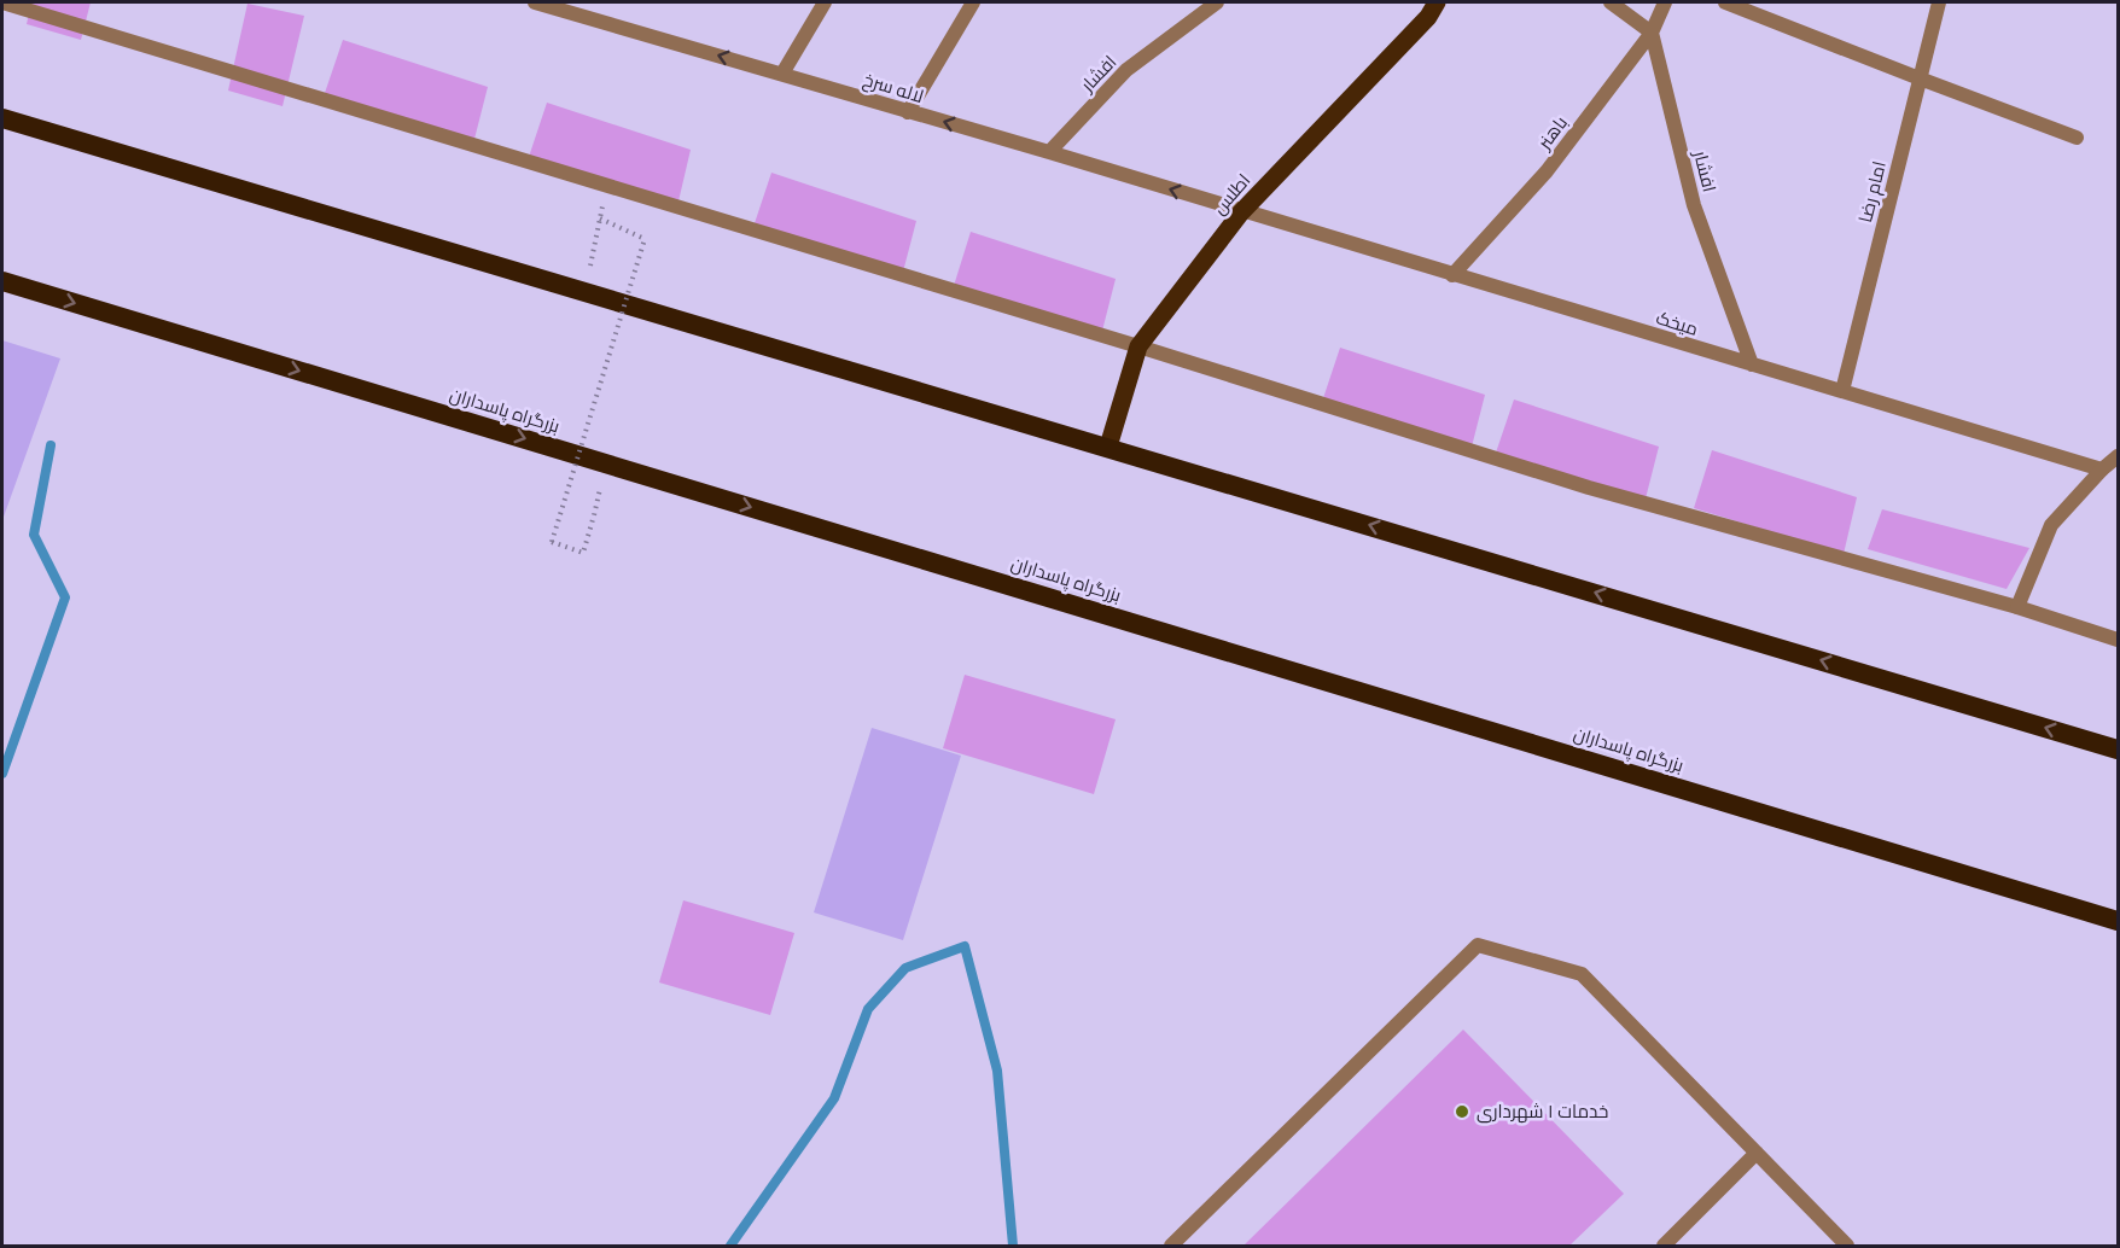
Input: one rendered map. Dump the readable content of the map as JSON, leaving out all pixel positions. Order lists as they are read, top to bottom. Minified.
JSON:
{"streets":{"highway":["بزرگراه پاسداران"],"main road":["اطلس"],"street":["افشار","لاله سرخ","باهنر","امام رضا","میخک"]},"crossings":[["افشار","لاله سرخ"],["افشار","باهنر"],["افشار","میخک"],["لاله سرخ","اطلس"],["لاله سرخ","میخک"],["باهنر","میخک"],["امام رضا","میخک"],["اطلس","میخک"]],"one_way":["لاله سرخ"],"places":["خدمات ۱ شهرداری"]}
